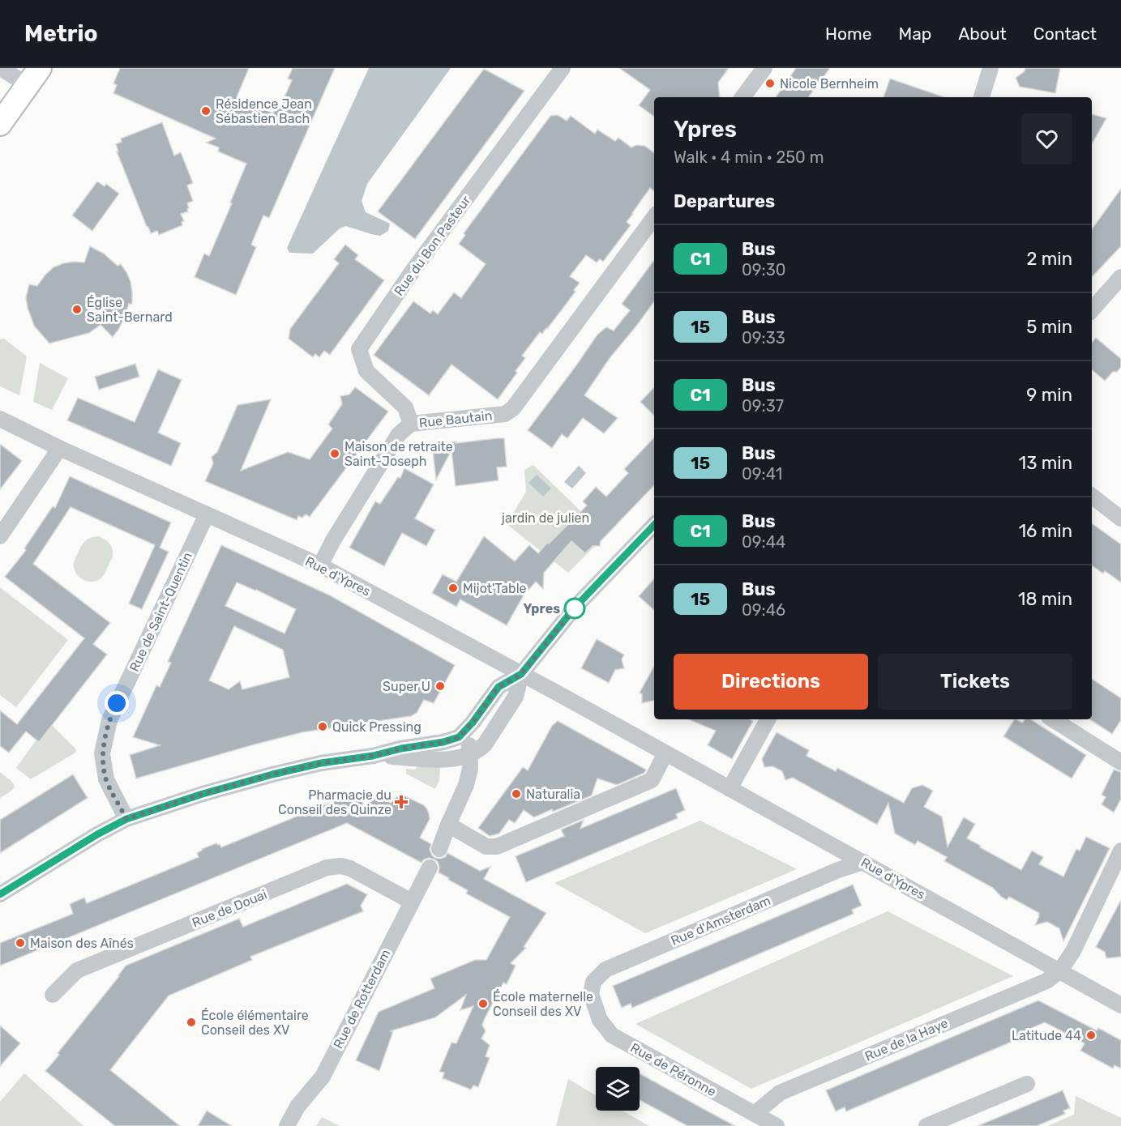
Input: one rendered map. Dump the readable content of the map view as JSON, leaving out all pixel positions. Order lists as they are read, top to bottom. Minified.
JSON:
{"streets":{"street":["Rue du Bon Pasteur","Rue Bautain","Rue d'Ypres","Rue de Saint-Quentin","Rue de Douai","Rue d'Amsterdam","Rue de Rotterdam","Rue de la Haye","Rue de Péronne"]},"crossings":[["Rue du Bon Pasteur","Rue Bautain"],["Rue Bautain","Rue d'Ypres"],["Rue d'Ypres","Rue de Saint-Quentin"],["Rue d'Ypres","Rue d'Amsterdam"],["Rue d'Ypres","Rue de la Haye"],["Rue de Douai","Rue de Rotterdam"],["Rue d'Amsterdam","Rue de Péronne"],["Rue de la Haye","Rue de Péronne"]],"parks":["jardin de julien"],"places":{"other":["Nicole Bernheim","Résidence Jean Sébastien Bach","Église Saint-Bernard","Maison de retraite Saint-Joseph","Mijot'Table","Ypres","Super U","Quick Pressing","Naturalia","Maison des Aînés","École maternelle Conseil des XV","École élémentaire Conseil des XV","Latitude 44"],"health":["Pharmacie du Conseil des Quinze"]},"lines":["bus line C1"],"page":{"header":"Metrio","nav":["Home","Map","About","Contact"],"heading":[["Ypres","Walk · 4 min · 250 m"],"Departures"],"list":[{"mark":"C1","name":"Bus","note":"09:30","value":"2 min"},{"mark":"15","name":"Bus","note":"09:33","value":"5 min"},{"mark":"C1","name":"Bus","note":"09:37","value":"9 min"},{"mark":"15","name":"Bus","note":"09:41","value":"13 min"},{"mark":"C1","name":"Bus","note":"09:44","value":"16 min"},{"mark":"15","name":"Bus","note":"09:46","value":"18 min"}],"buttons":["Directions","Tickets"]}}
